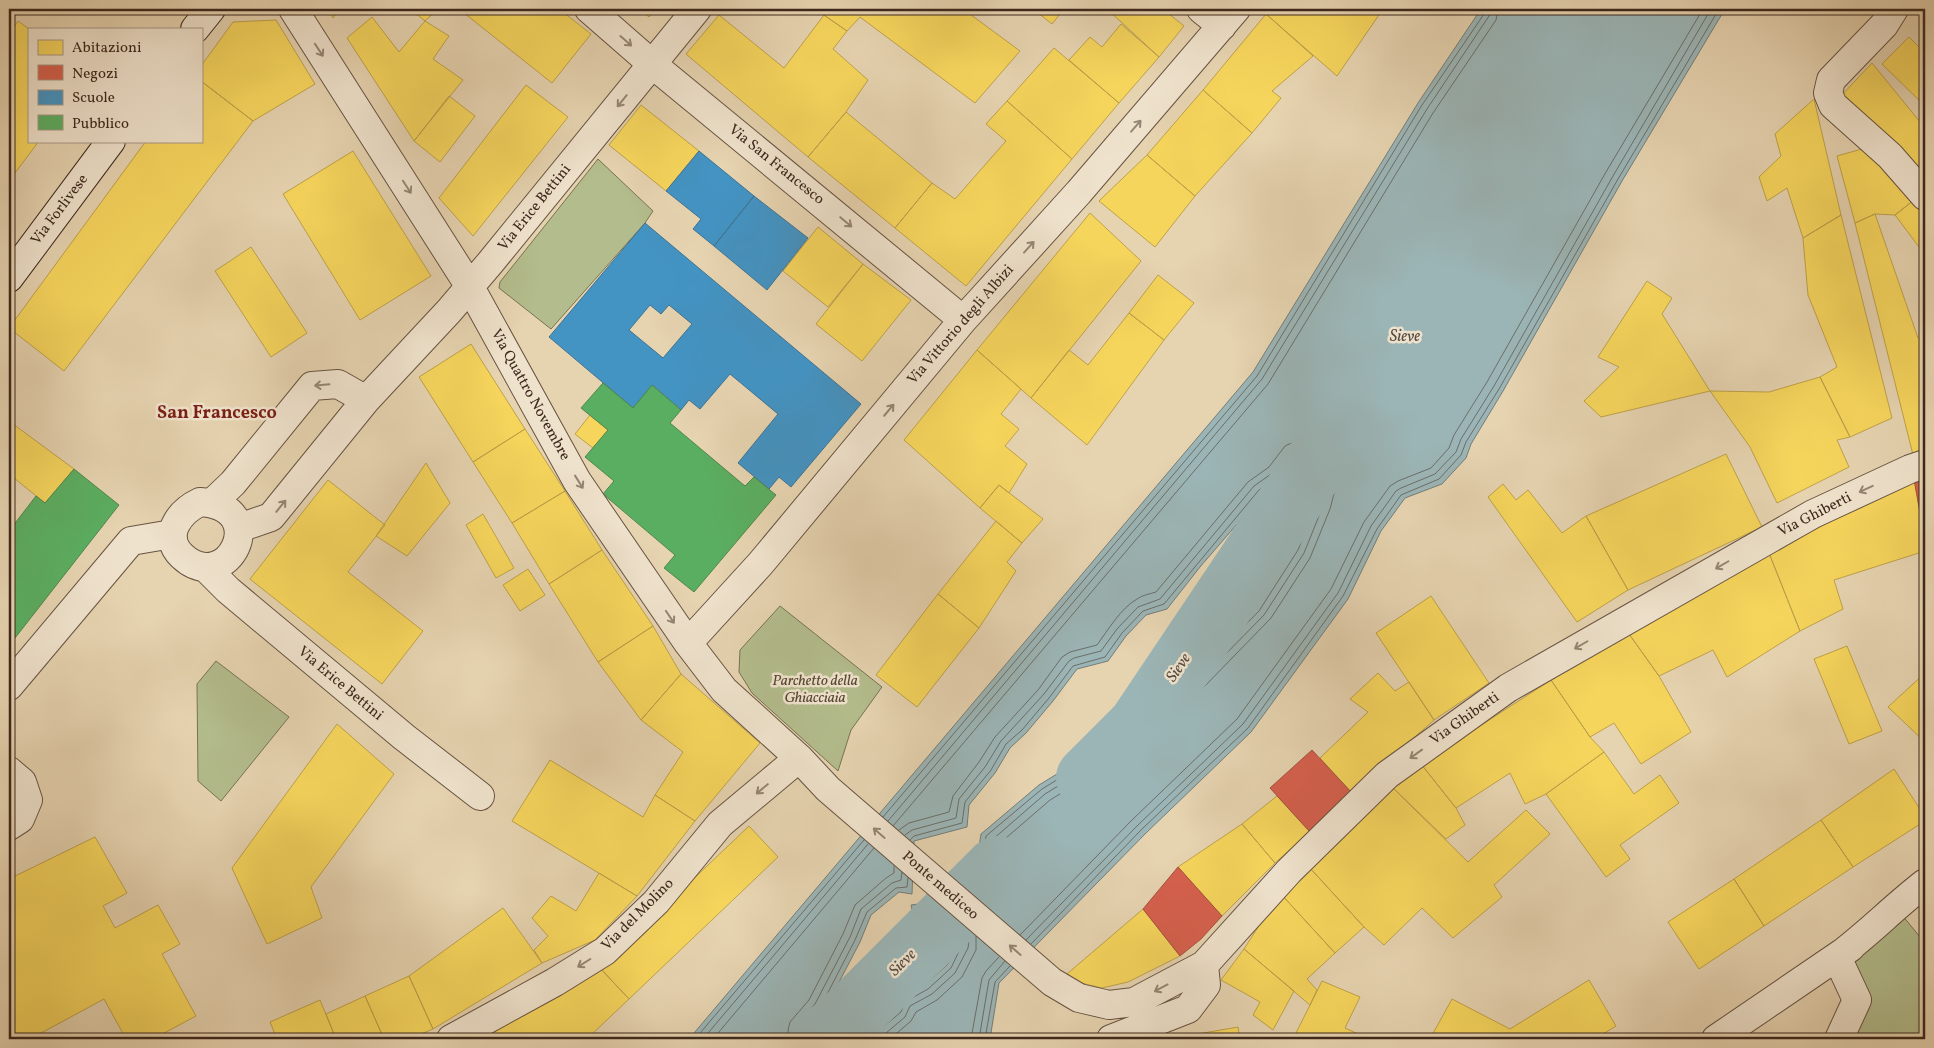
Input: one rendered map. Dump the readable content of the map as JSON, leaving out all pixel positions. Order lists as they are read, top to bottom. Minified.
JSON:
{"streets":{"street":["Via San Francesco","Via Erice Bettini","Via Forlivese","Via Vittorio degli Albizi","Via Quattro Novembre","Via Ghiberti","Ponte mediceo","Via del Molino"]},"crossings":[["Via San Francesco","Via Erice Bettini"],["Via San Francesco","Via Vittorio degli Albizi"],["Via Erice Bettini","Via Quattro Novembre"],["Via Vittorio degli Albizi","Via Quattro Novembre"],["Via Quattro Novembre","Ponte mediceo"],["Via Quattro Novembre","Via del Molino"],["Via Ghiberti","Ponte mediceo"],["Ponte mediceo","Via del Molino"]],"one_way":["Via San Francesco","Via Vittorio degli Albizi","Via Quattro Novembre","Via Ghiberti","Ponte mediceo","Via del Molino"],"districts":["San Francesco"],"water":["Sieve"],"parks":["Parchetto della Ghiacciaia"],"legend":["Abitazioni","Negozi","Scuole","Pubblico"]}
